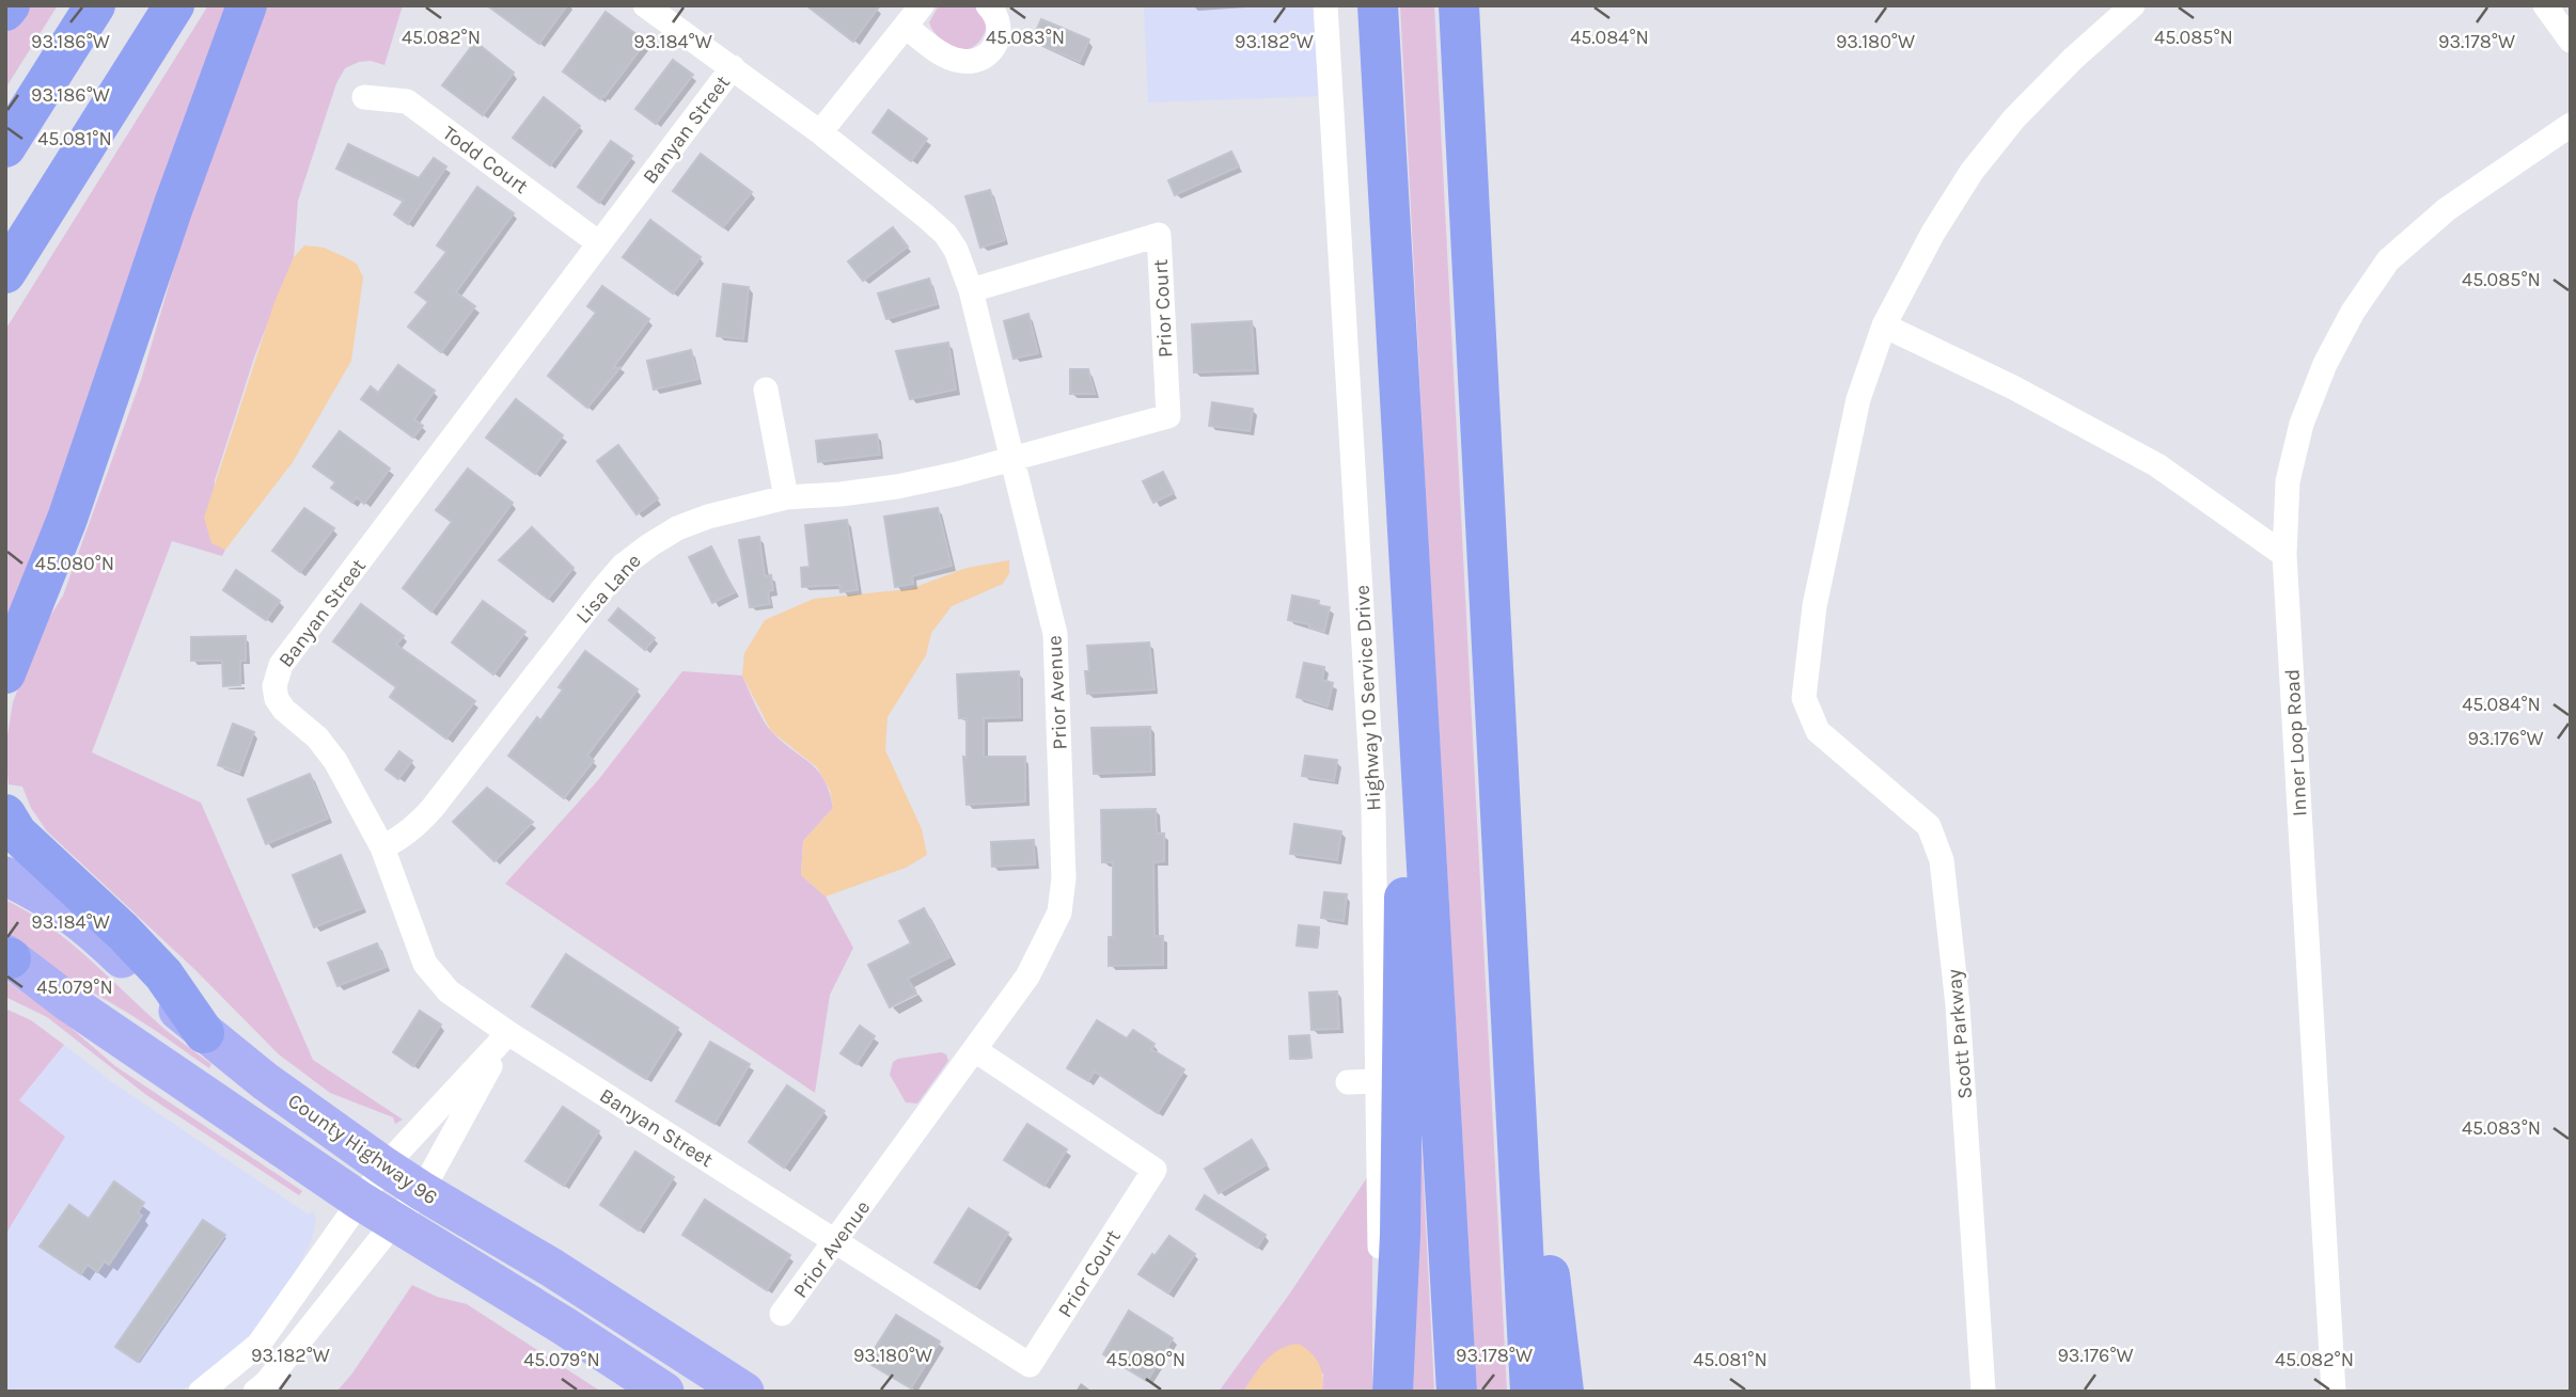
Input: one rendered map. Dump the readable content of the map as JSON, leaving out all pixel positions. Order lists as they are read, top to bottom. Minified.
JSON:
{"streets":{"main road":["County Highway 96"],"street":["Banyan Street","Todd Court","Prior Court","Lisa Lane","Prior Avenue","Highway 10 Service Drive","Inner Loop Road","Scott Parkway"]},"crossings":[["Banyan Street","Todd Court"],["Banyan Street","Prior Court"],["Banyan Street","Lisa Lane"],["Banyan Street","Prior Avenue"],["Prior Court","Lisa Lane"],["Prior Court","Prior Avenue"],["Lisa Lane","Prior Avenue"]],"coordinates":["45.084°N","45.082°N","45.083°N","45.085°N","93.186°W","93.184°W","93.182°W","93.178°W","93.180°W","45.081°N","45.080°N","93.176°W","45.079°N"]}
